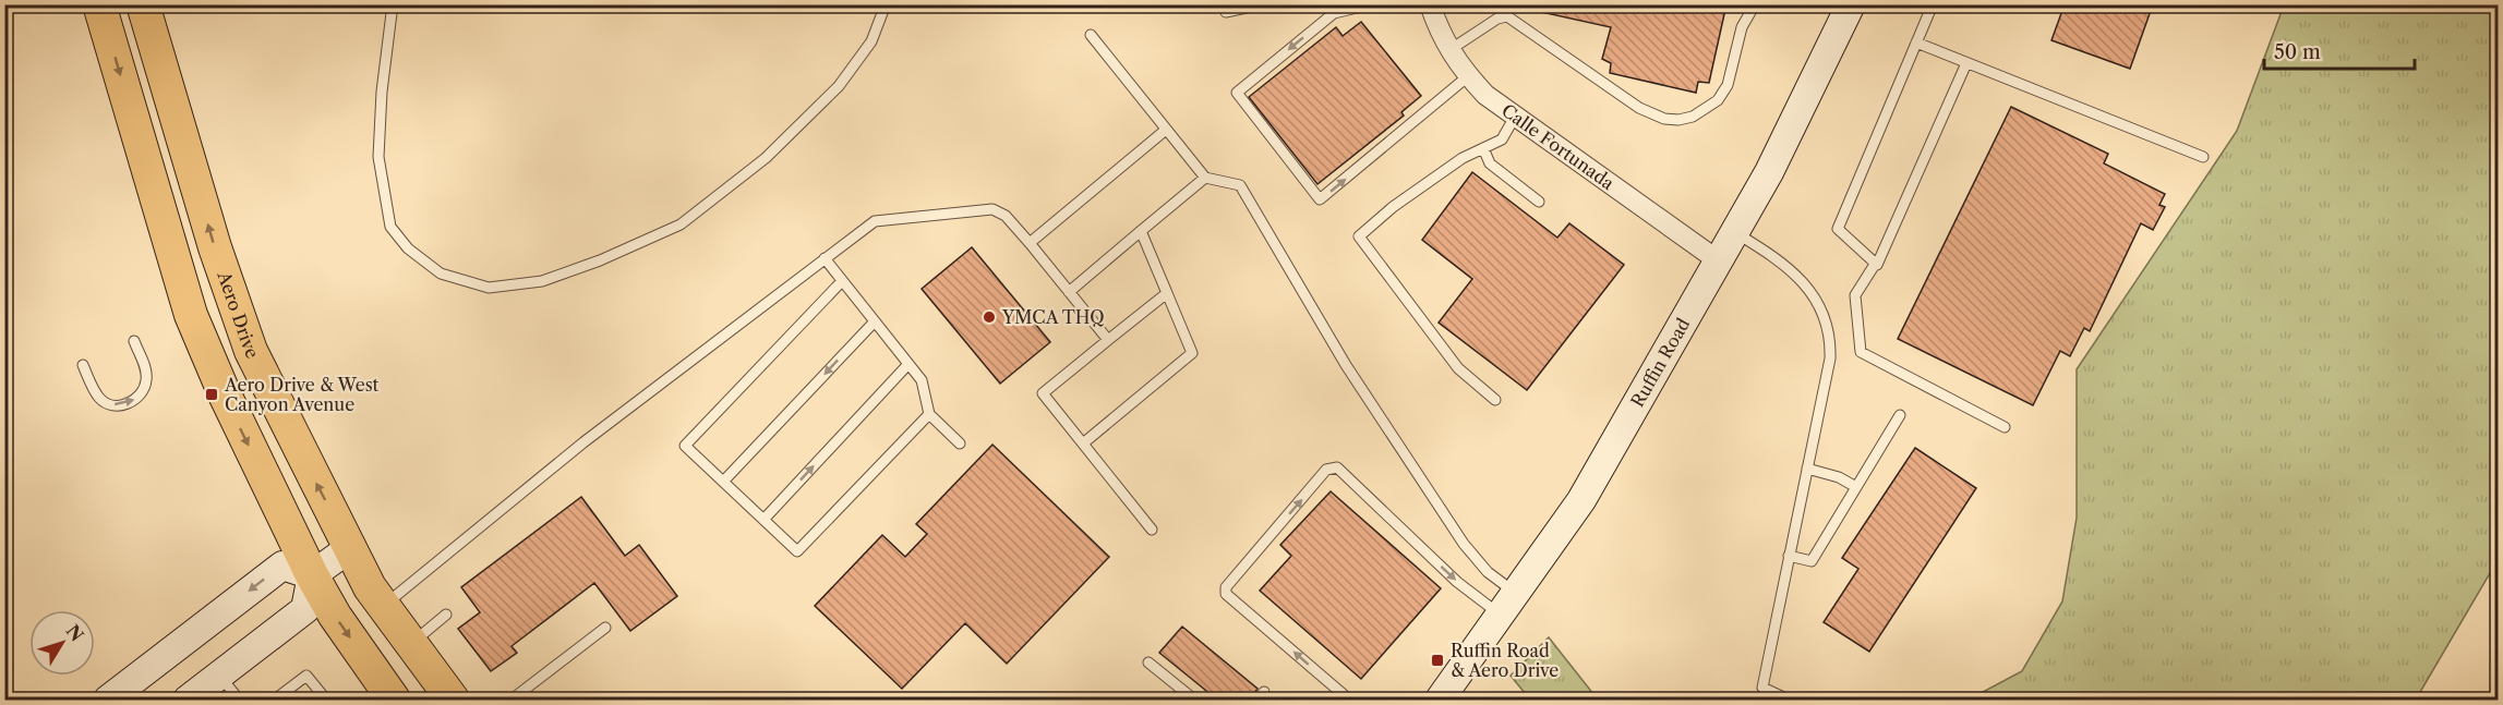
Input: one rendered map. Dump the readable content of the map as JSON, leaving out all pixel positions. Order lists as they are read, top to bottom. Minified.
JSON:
{"streets":{"main road":["Aero Drive","Ruffin Road"],"street":["Calle Fortunada"]},"crossings":[["Calle Fortunada","Ruffin Road"]],"places":{"other":["YMCA THQ"],"transit":["Aero Drive & West Canyon Avenue","Ruffin Road & Aero Drive"]},"scale_bar":"50 m","north":"top right"}
